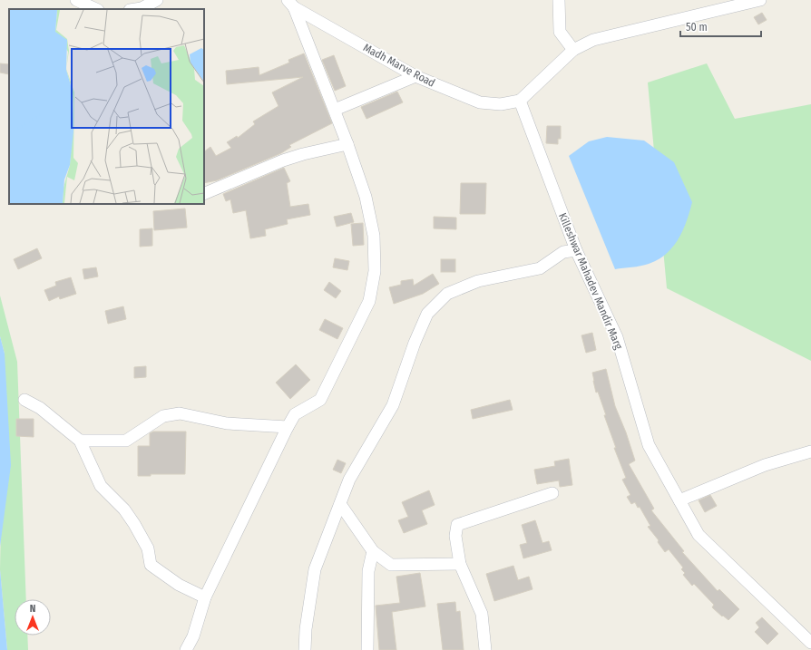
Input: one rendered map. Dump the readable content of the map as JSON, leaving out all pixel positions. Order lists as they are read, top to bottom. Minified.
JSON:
{"streets":{"street":["Madh Marve Road","Killeshwar Mahadev Mandir Marg"]},"crossings":[["Madh Marve Road","Killeshwar Mahadev Mandir Marg"]],"scale_bar":"50 m","north":"top"}
